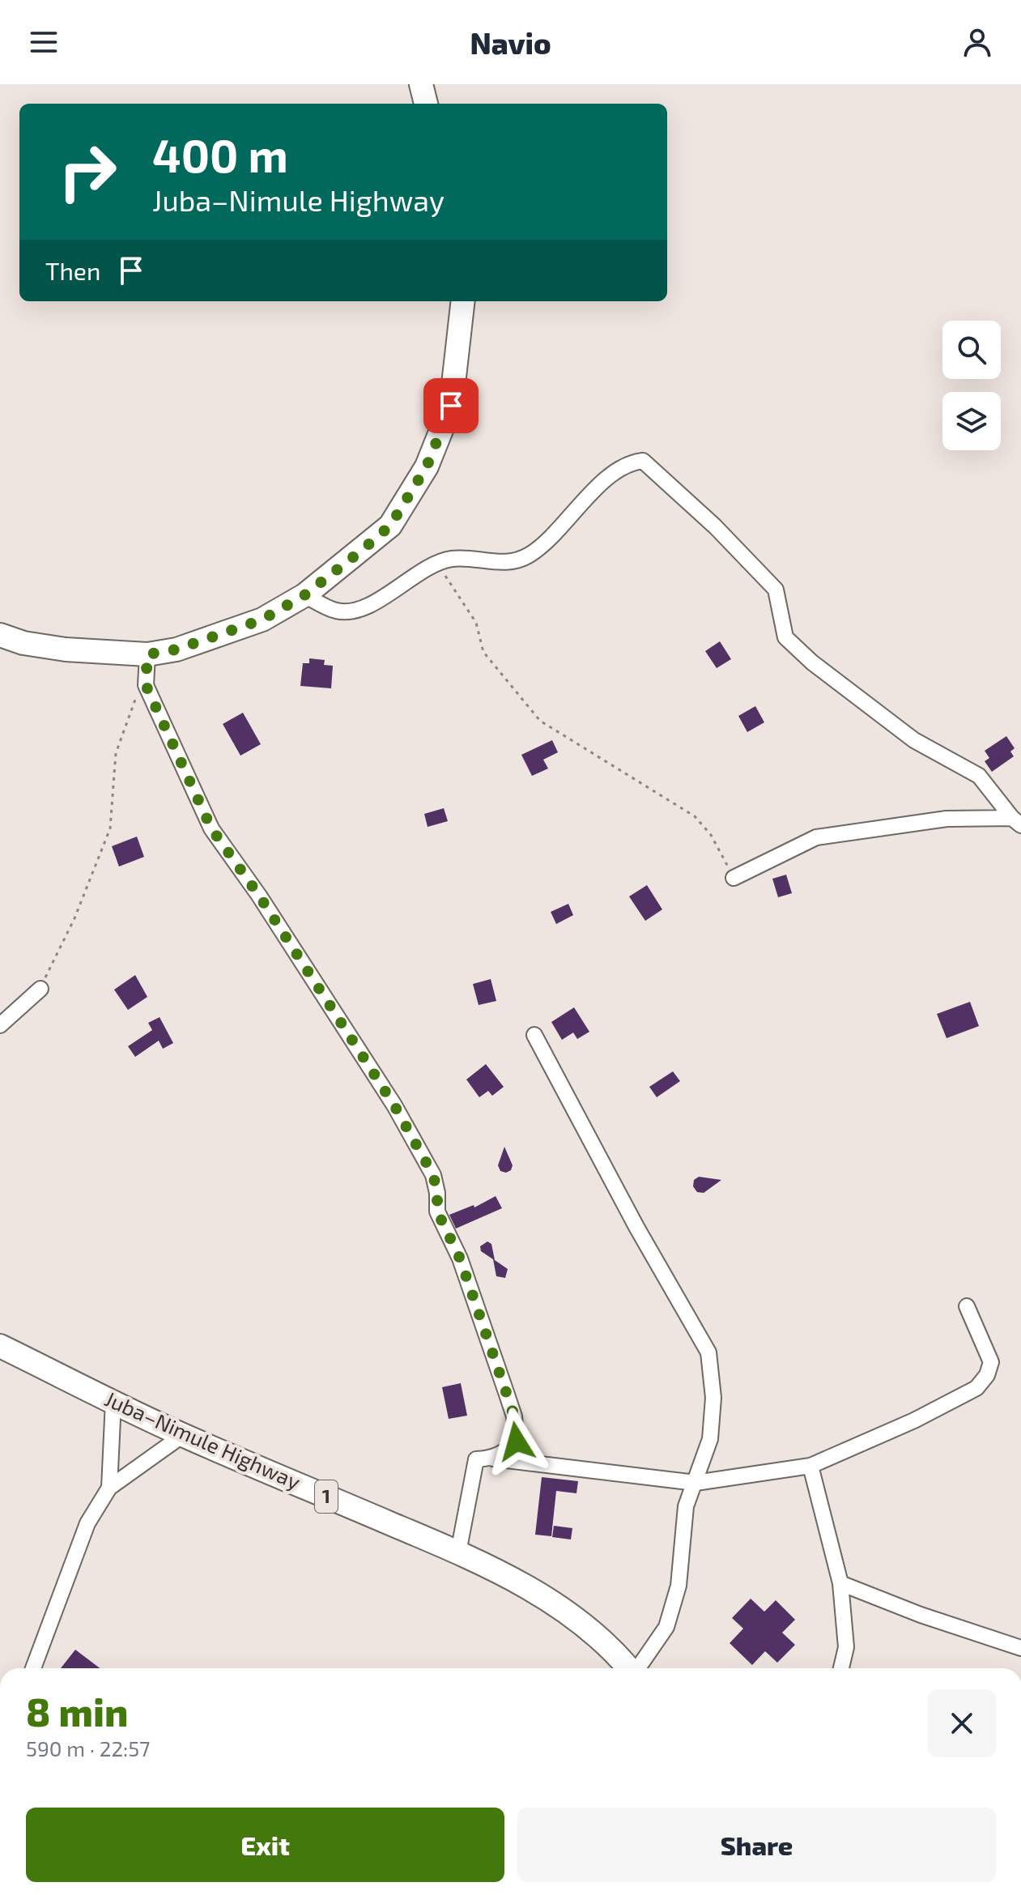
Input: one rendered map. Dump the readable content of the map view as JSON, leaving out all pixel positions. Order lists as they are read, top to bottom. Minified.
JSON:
{"streets":{"main road":["Juba–Nimule Highway","1"]},"page":{"header":"Navio","turn":["400 m","Juba–Nimule Highway"],"then":"Then","heading":["8 min","590 m · 22:57"],"buttons":["Exit","Share"]}}
